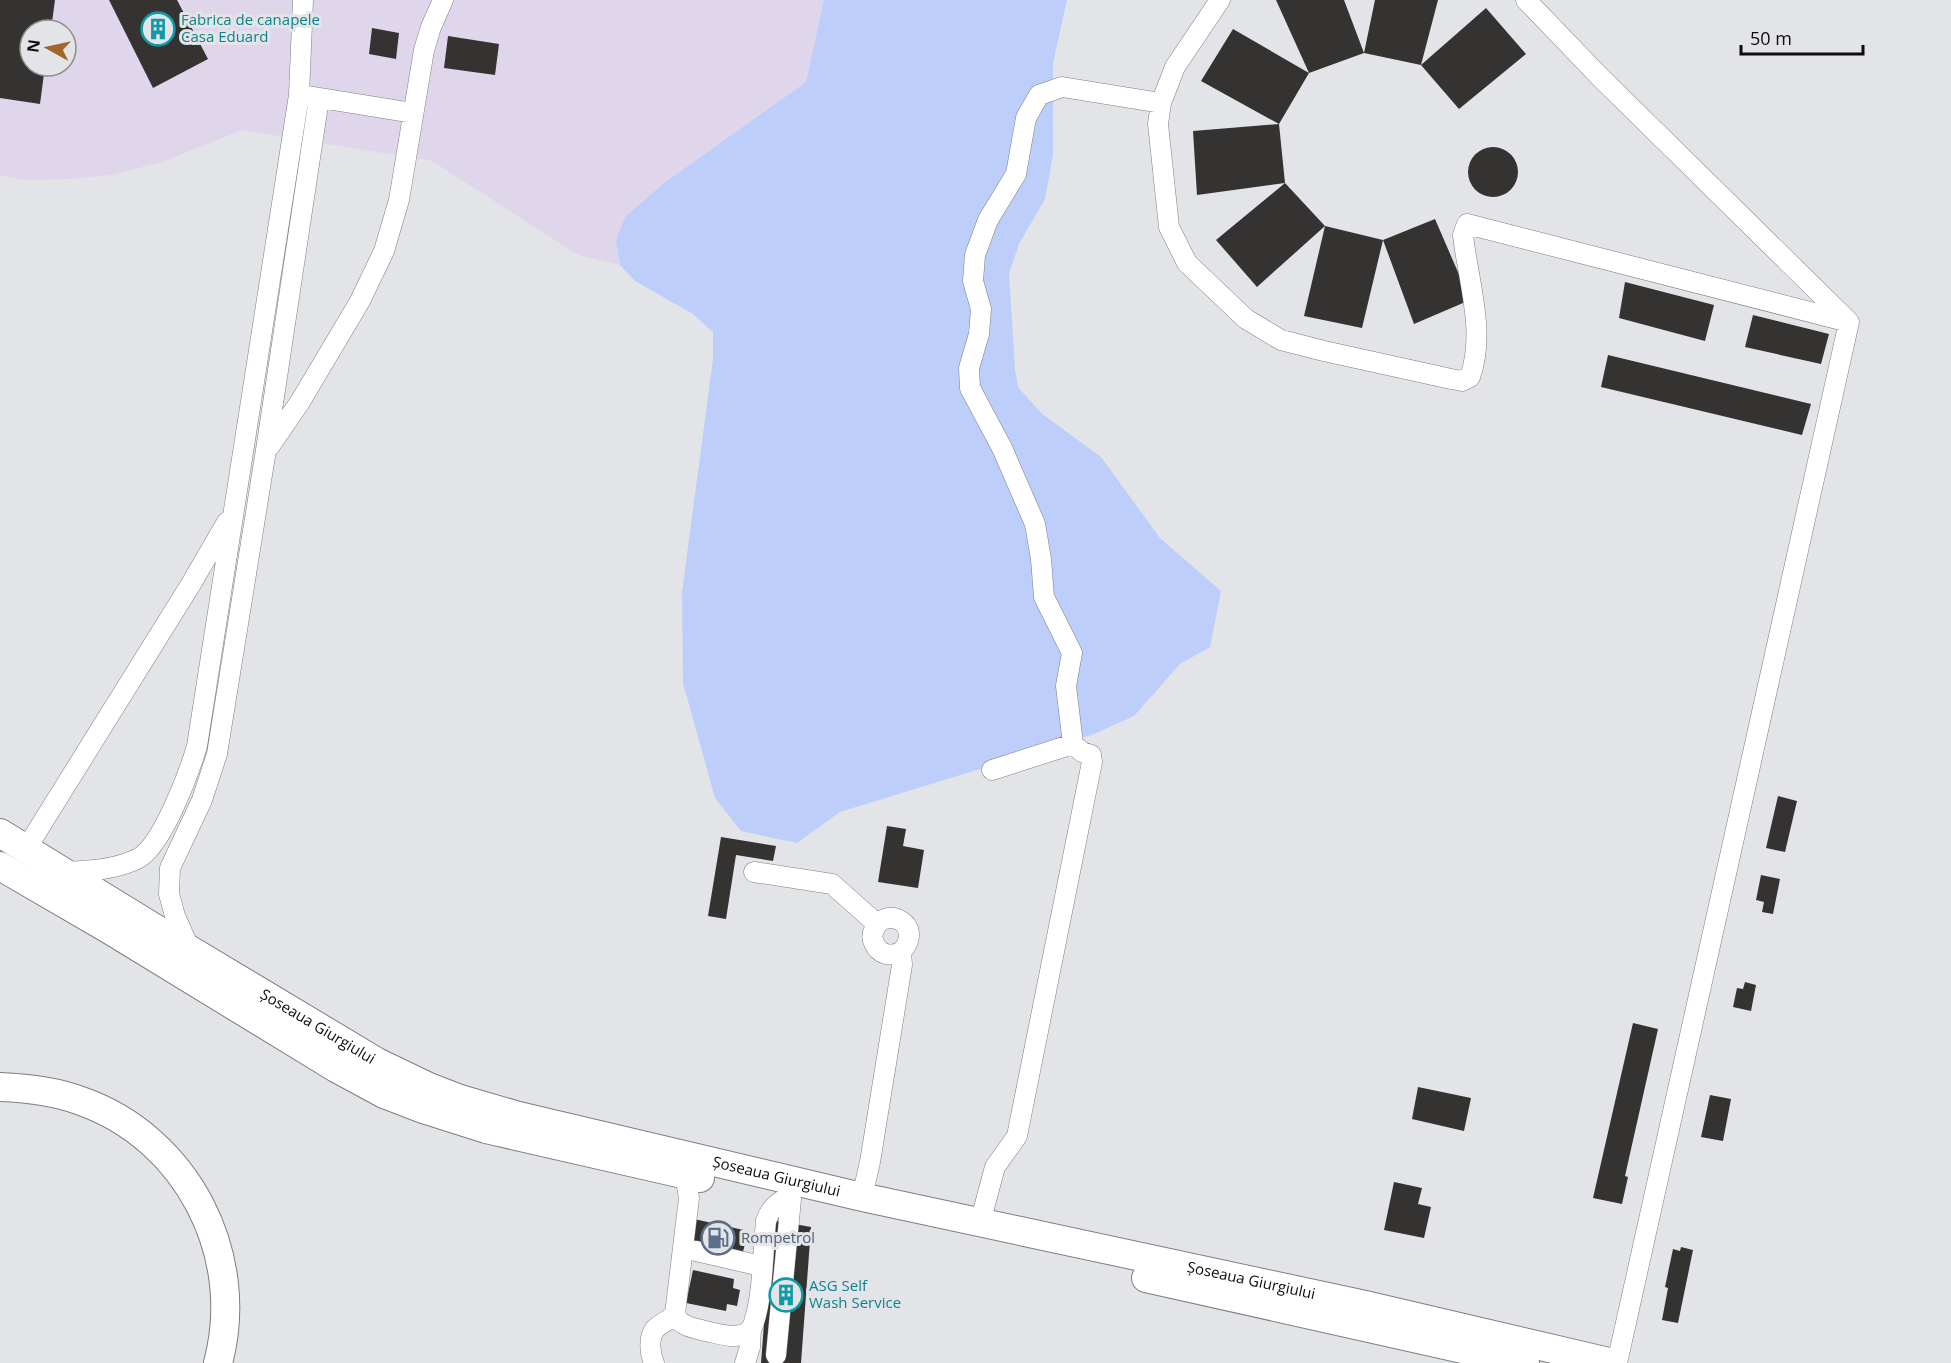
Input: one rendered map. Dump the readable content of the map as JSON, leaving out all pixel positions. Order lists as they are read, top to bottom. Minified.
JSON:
{"streets":{"highway":["Șoseaua Giurgiului"]},"places":{"building":["Fabrica de canapele Casa Eduard","ASG Self Wash Service"],"fuel station":["Rompetrol"]},"scale_bar":"50 m","north":"left"}
